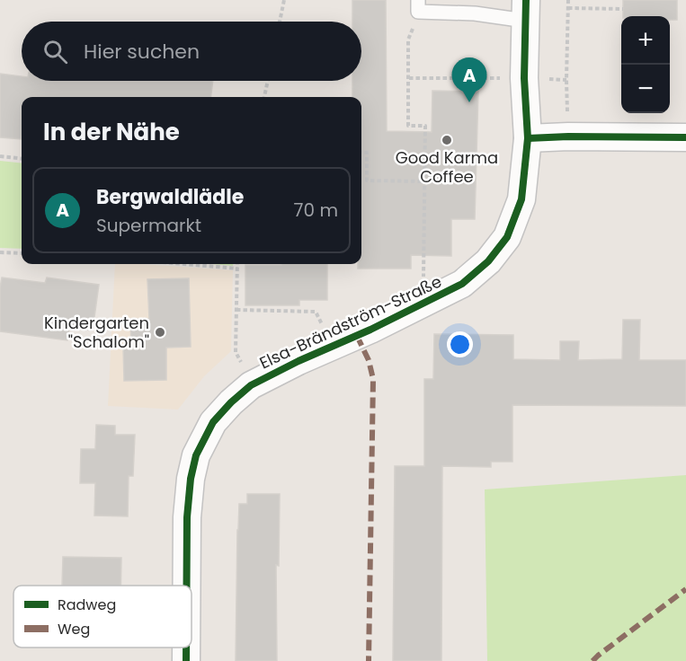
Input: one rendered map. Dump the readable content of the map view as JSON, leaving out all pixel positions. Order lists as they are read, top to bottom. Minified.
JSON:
{"streets":{"street":["Elsa-Brändström-Straße"]},"places":["Good Karma Coffee","Kindergarten \"Schalom\""],"legend":["Radweg","Weg"],"page":{"map_buttons":["+","−"],"search":"Hier suchen","pins":"A","heading":"In der Nähe","list":[{"mark":"A","name":"Bergwaldlädle","note":"Supermarkt","value":"70 m"}]}}
